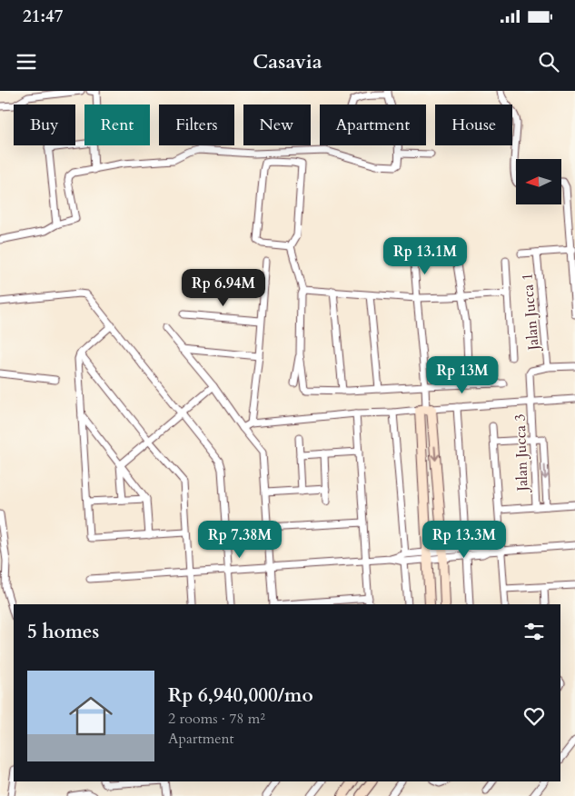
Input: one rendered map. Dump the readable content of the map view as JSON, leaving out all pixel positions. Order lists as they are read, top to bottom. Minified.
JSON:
{"streets":{"street":["Jalan Jucca 1","Jalan Jucca 3"]},"crossings":[["Jalan Jucca 1","Jalan Jucca 3"]],"north":"left","page":{"status":"21:47","header":"Casavia","chip":["Buy","Rent","Filters","New","Apartment","House"],"price":["Rp 13.1M","Rp 6.94M","Rp 13M","Rp 7.38M","Rp 13.3M"],"heading":"5 homes","list":[{"name":"Rp 6,940,000/mo","note":"2 rooms · 78 m² · Apartment"}]}}
